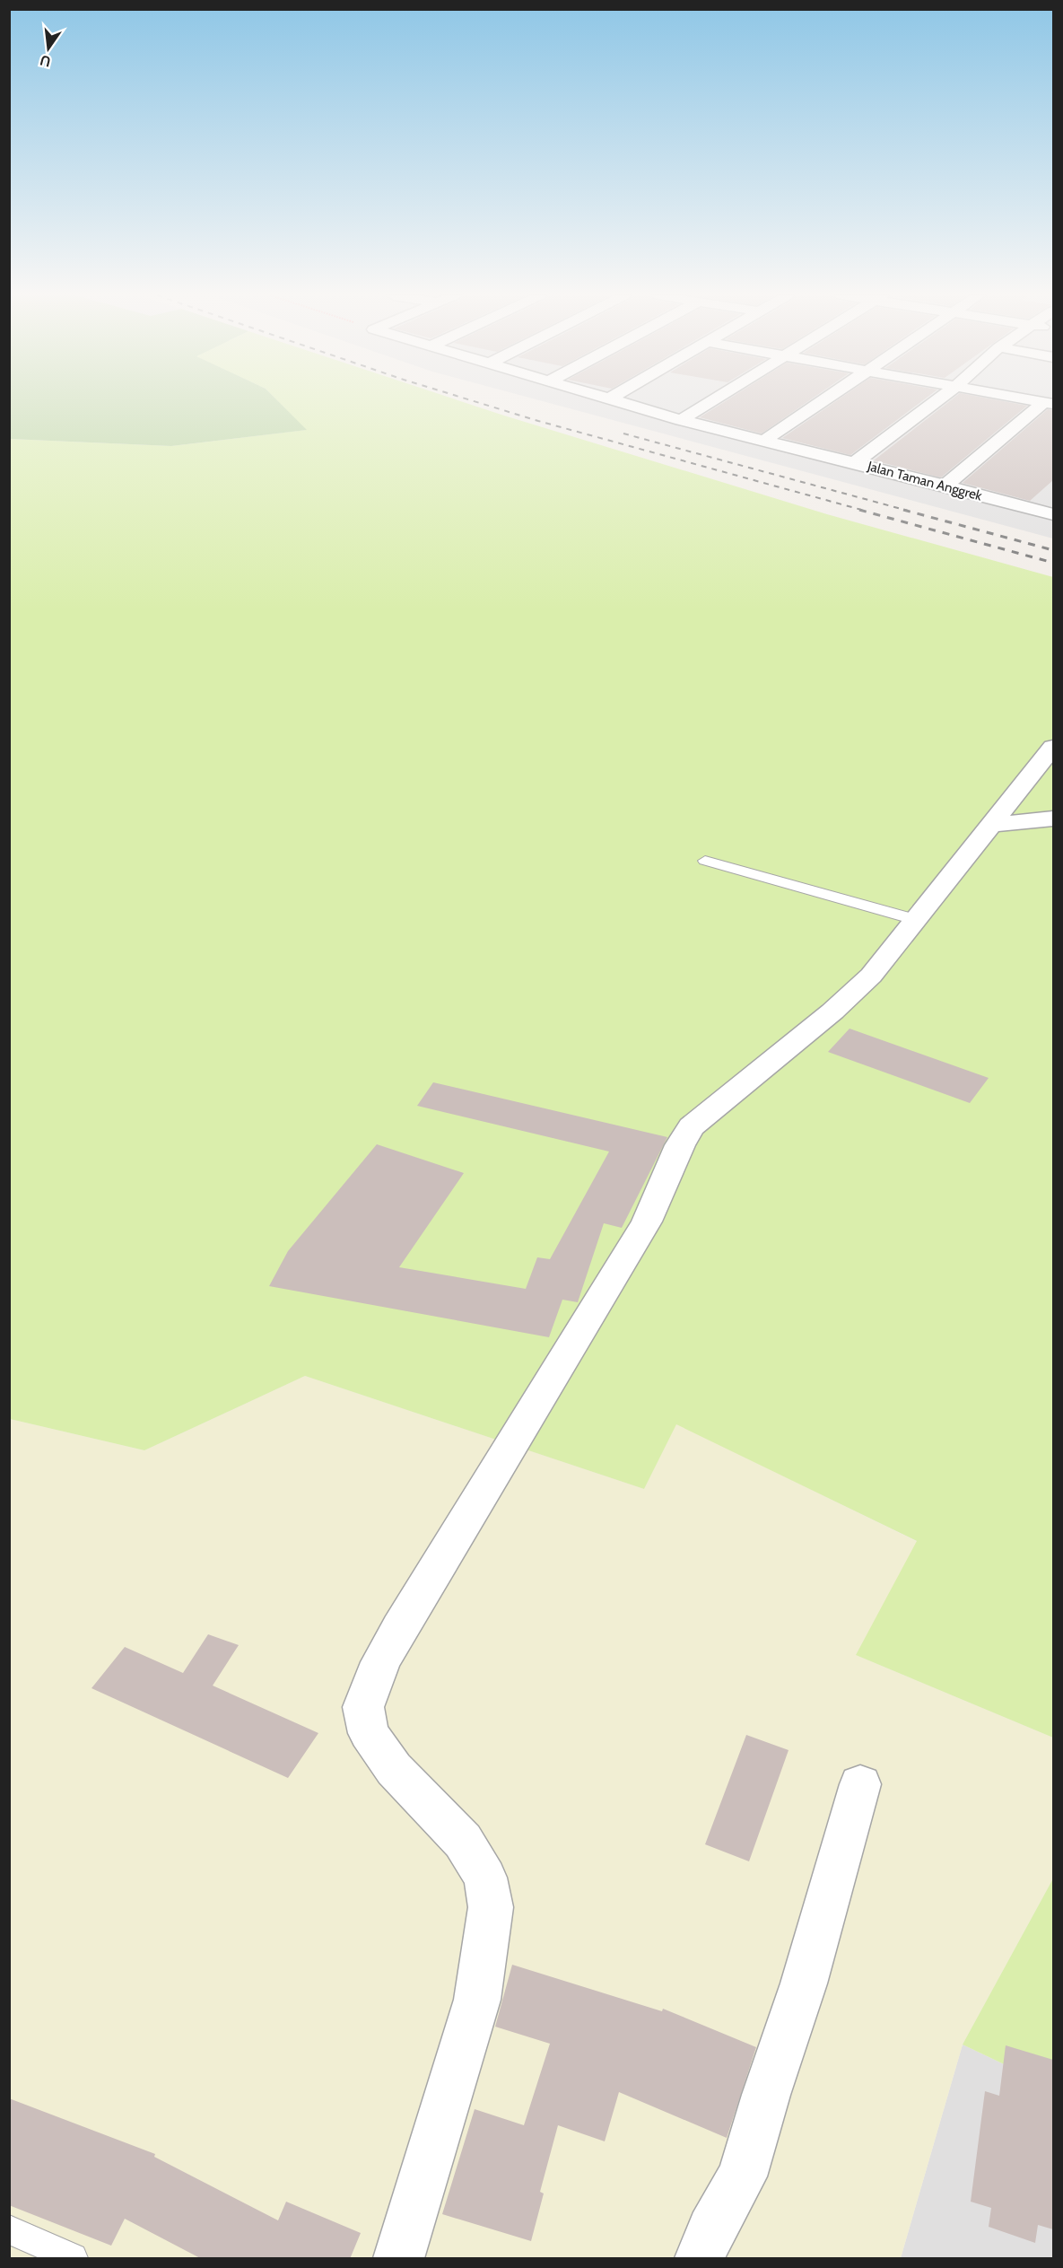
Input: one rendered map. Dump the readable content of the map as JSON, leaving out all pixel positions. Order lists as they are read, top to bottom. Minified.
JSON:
{"streets":{"street":["Jalan Taman Anggrek"]},"north":"bottom"}
